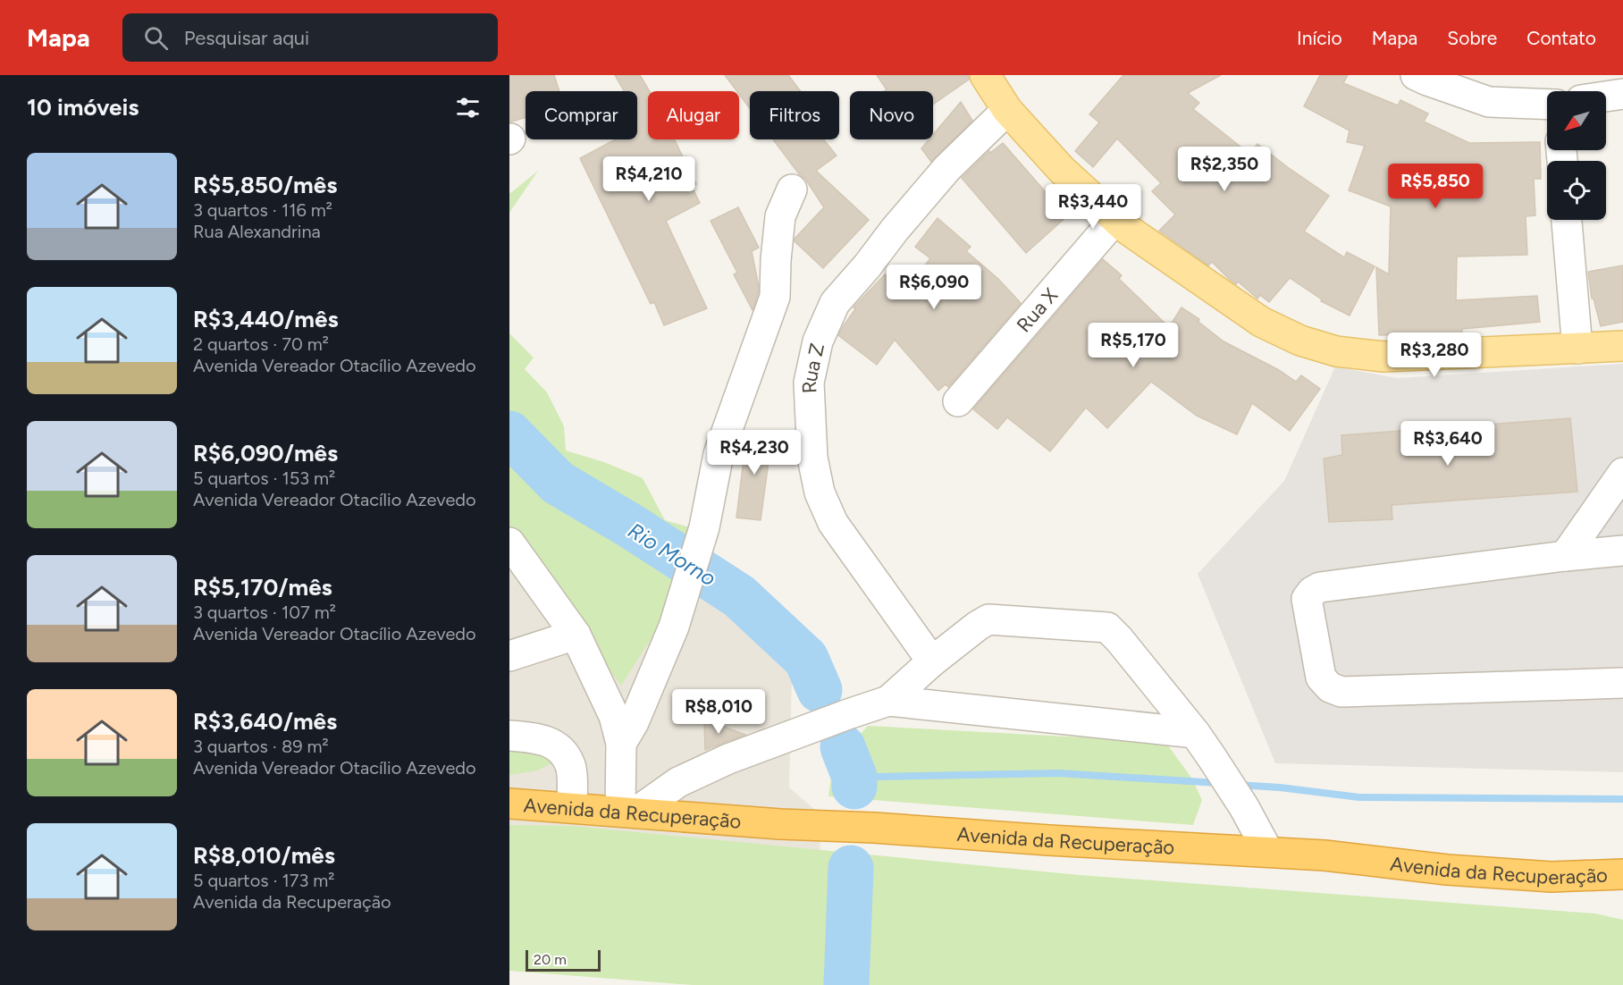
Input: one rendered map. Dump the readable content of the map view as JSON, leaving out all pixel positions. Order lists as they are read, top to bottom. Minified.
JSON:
{"streets":{"highway":["Avenida da Recuperação"],"street":["Rua X","Rua Z"]},"water":["Rio Morno"],"scale_bar":"20 m","north":"bottom left","page":{"header":"Mapa","search":"Pesquisar aqui","nav":["Início","Mapa","Sobre","Contato"],"heading":"10 imóveis","chip":["Comprar","Alugar","Filtros","Novo"],"list":[{"name":"R$5,850/mês","note":"3 quartos · 116 m² · Rua Alexandrina"},{"name":"R$3,440/mês","note":"2 quartos · 70 m² · Avenida Vereador Otacílio Azevedo"},{"name":"R$6,090/mês","note":"5 quartos · 153 m² · Avenida Vereador Otacílio Azevedo"},{"name":"R$5,170/mês","note":"3 quartos · 107 m² · Avenida Vereador Otacílio Azevedo"},{"name":"R$3,640/mês","note":"3 quartos · 89 m² · Avenida Vereador Otacílio Azevedo"},{"name":"R$8,010/mês","note":"5 quartos · 173 m² · Avenida da Recuperação"}],"price":["R$2,350","R$4,210","R$5,850","R$3,440","R$6,090","R$5,170","R$3,280","R$3,640","R$4,230","R$8,010"],"scale":"20 m"}}
